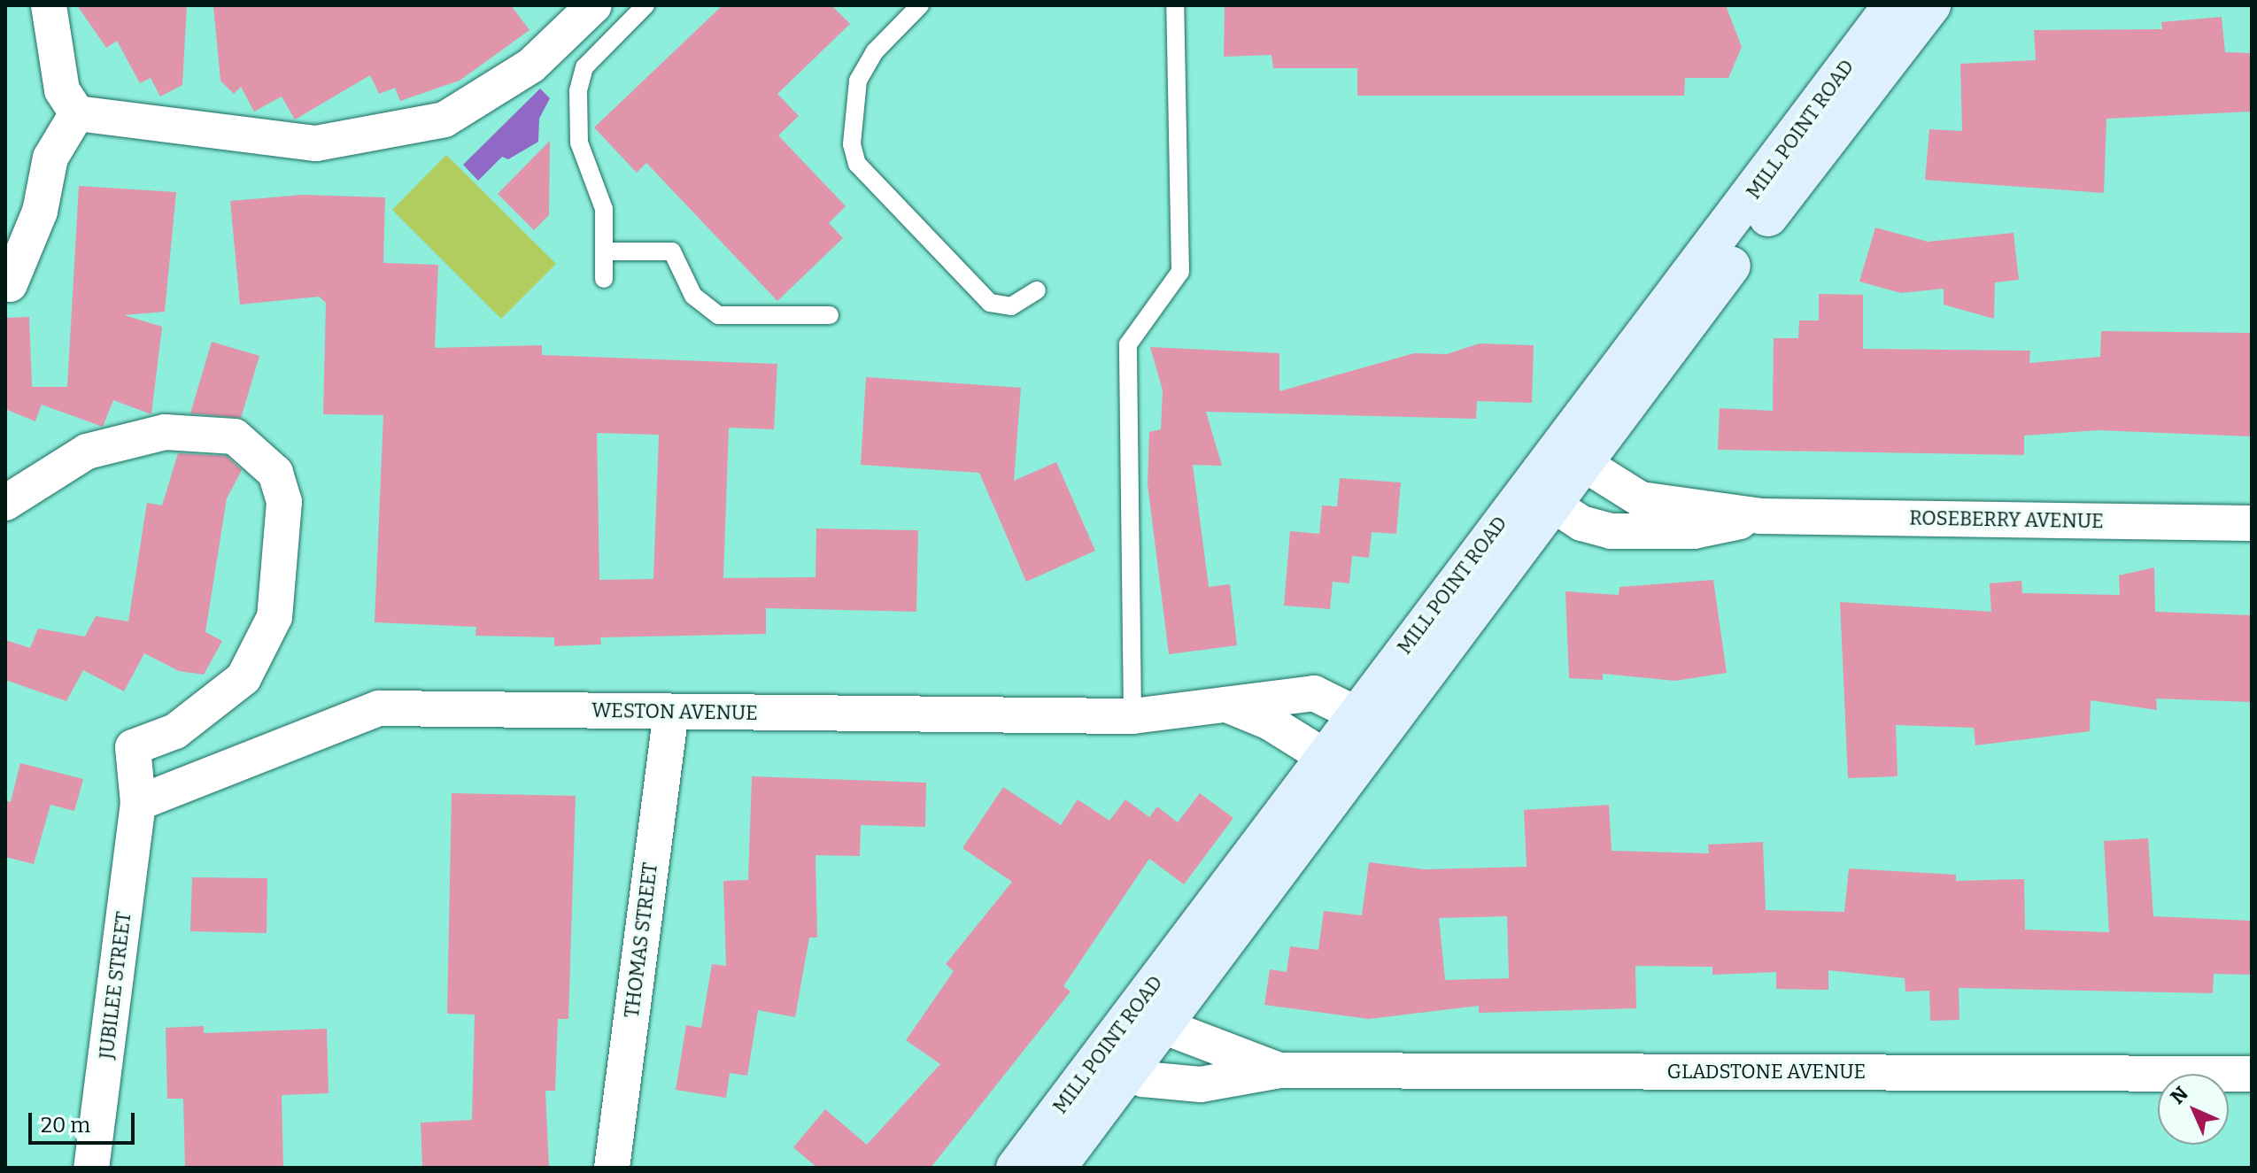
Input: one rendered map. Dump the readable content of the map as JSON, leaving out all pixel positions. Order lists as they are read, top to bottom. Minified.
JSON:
{"streets":{"main road":["MILL POINT ROAD"],"street":["ROSEBERRY AVENUE","WESTON AVENUE","THOMAS STREET","JUBILEE STREET","GLADSTONE AVENUE"]},"crossings":[["MILL POINT ROAD","ROSEBERRY AVENUE"],["MILL POINT ROAD","WESTON AVENUE"],["MILL POINT ROAD","GLADSTONE AVENUE"],["WESTON AVENUE","THOMAS STREET"],["WESTON AVENUE","JUBILEE STREET"]],"scale_bar":"20 m","north":"top left"}
